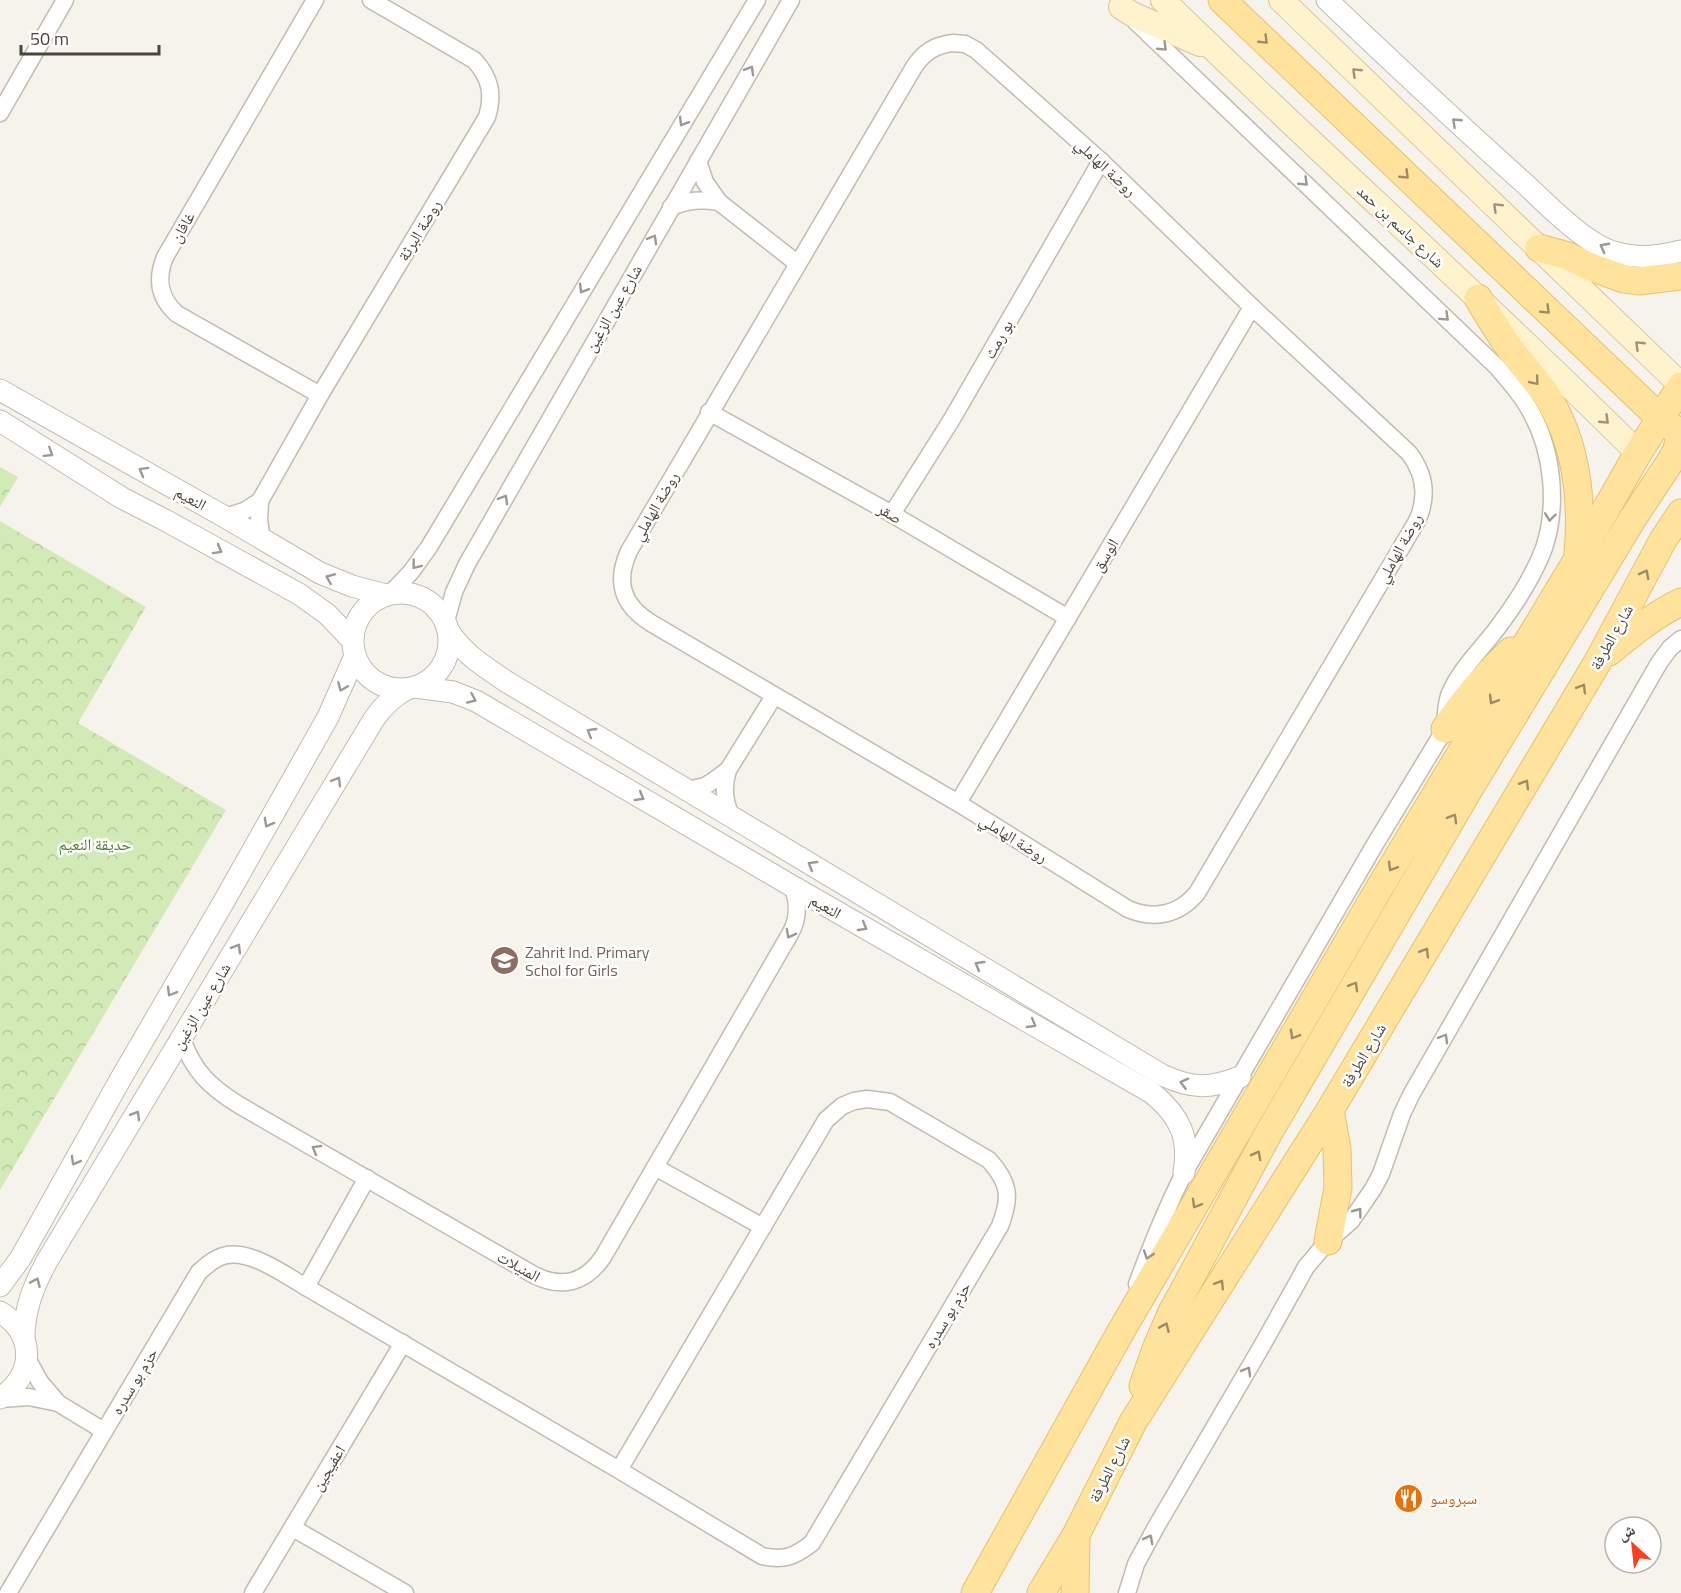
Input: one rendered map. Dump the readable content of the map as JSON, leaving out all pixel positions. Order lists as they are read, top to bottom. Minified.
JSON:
{"streets":{"main road":["شارع جاسم بن حمد","شارع الطرفة"],"street":["روضة الهاملي","غافان","روضة البرثة","شارع عين الزغين","بو رمث","النعيم","صقر","الوسق","المنيلات","حزم بو سدره","اعفيجين"]},"crossings":[["روضة الهاملي","بو رمث"],["روضة الهاملي","صقر"],["روضة الهاملي","الوسق"],["غافان","روضة البرثة"],["شارع عين الزغين","النعيم"],["شارع عين الزغين","المنيلات"],["بو رمث","صقر"],["النعيم","المنيلات"],["صقر","الوسق"],["حزم بو سدره","اعفيجين"]],"parks":["حديقة النعيم"],"places":{"school or university":["Zahrit Ind. Primary Schol for Girls"],"restaurant":["سبروسو"]},"scale_bar":"50 m","north":"top left"}
